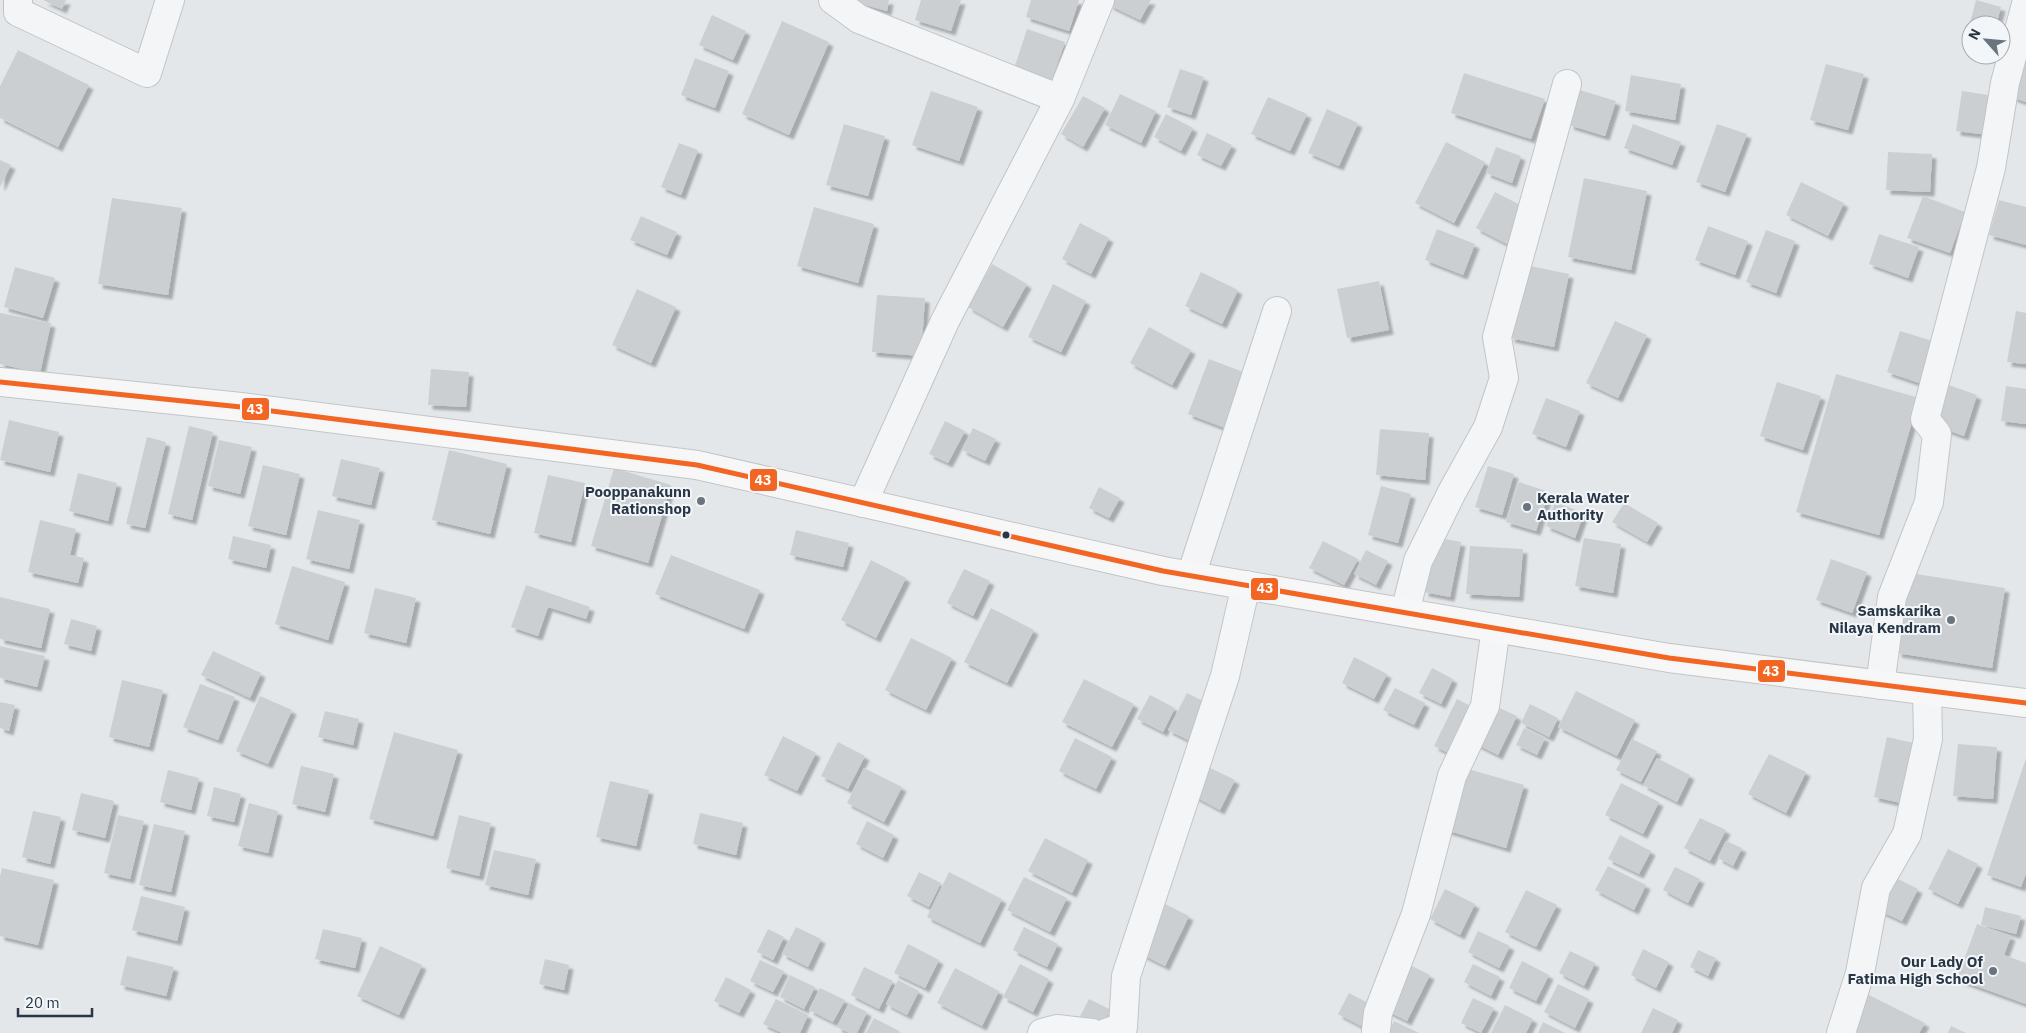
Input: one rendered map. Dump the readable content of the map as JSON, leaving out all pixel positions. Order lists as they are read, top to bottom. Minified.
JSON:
{"places":["Pooppanakunn Rationshop","Kerala Water Authority","Samskarika Nilaya Kendram","Our Lady Of Fatima High School"],"lines":["transit line 43"],"scale_bar":"20 m","north":"top left"}
